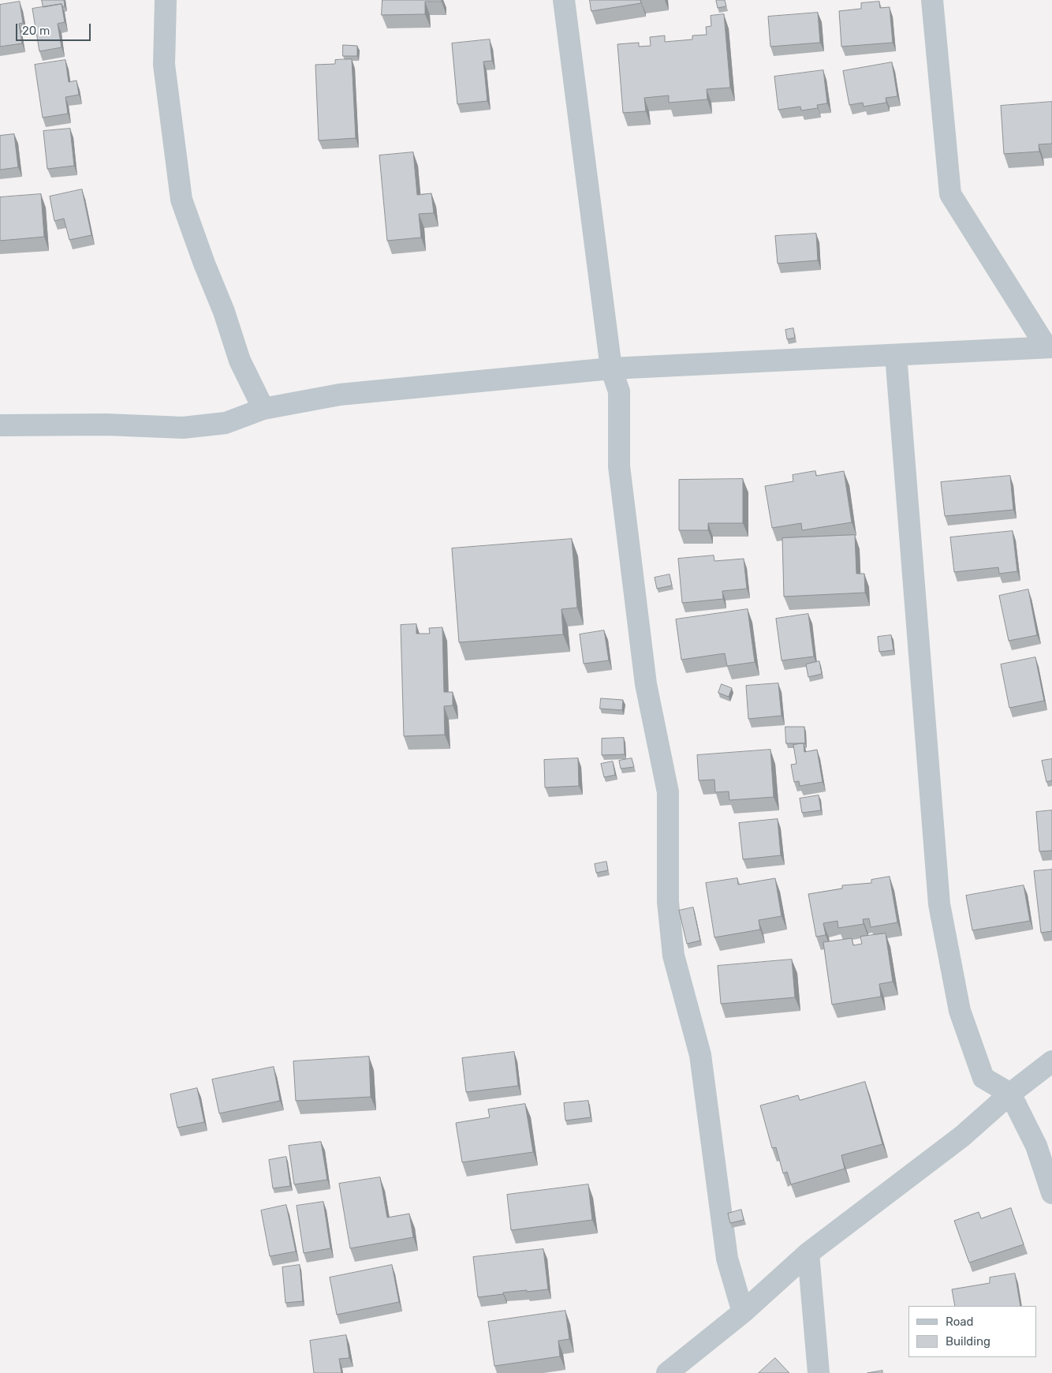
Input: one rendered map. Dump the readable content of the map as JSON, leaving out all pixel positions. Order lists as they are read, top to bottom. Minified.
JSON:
{"legend":["Road","Building"],"scale_bar":"20 m"}
